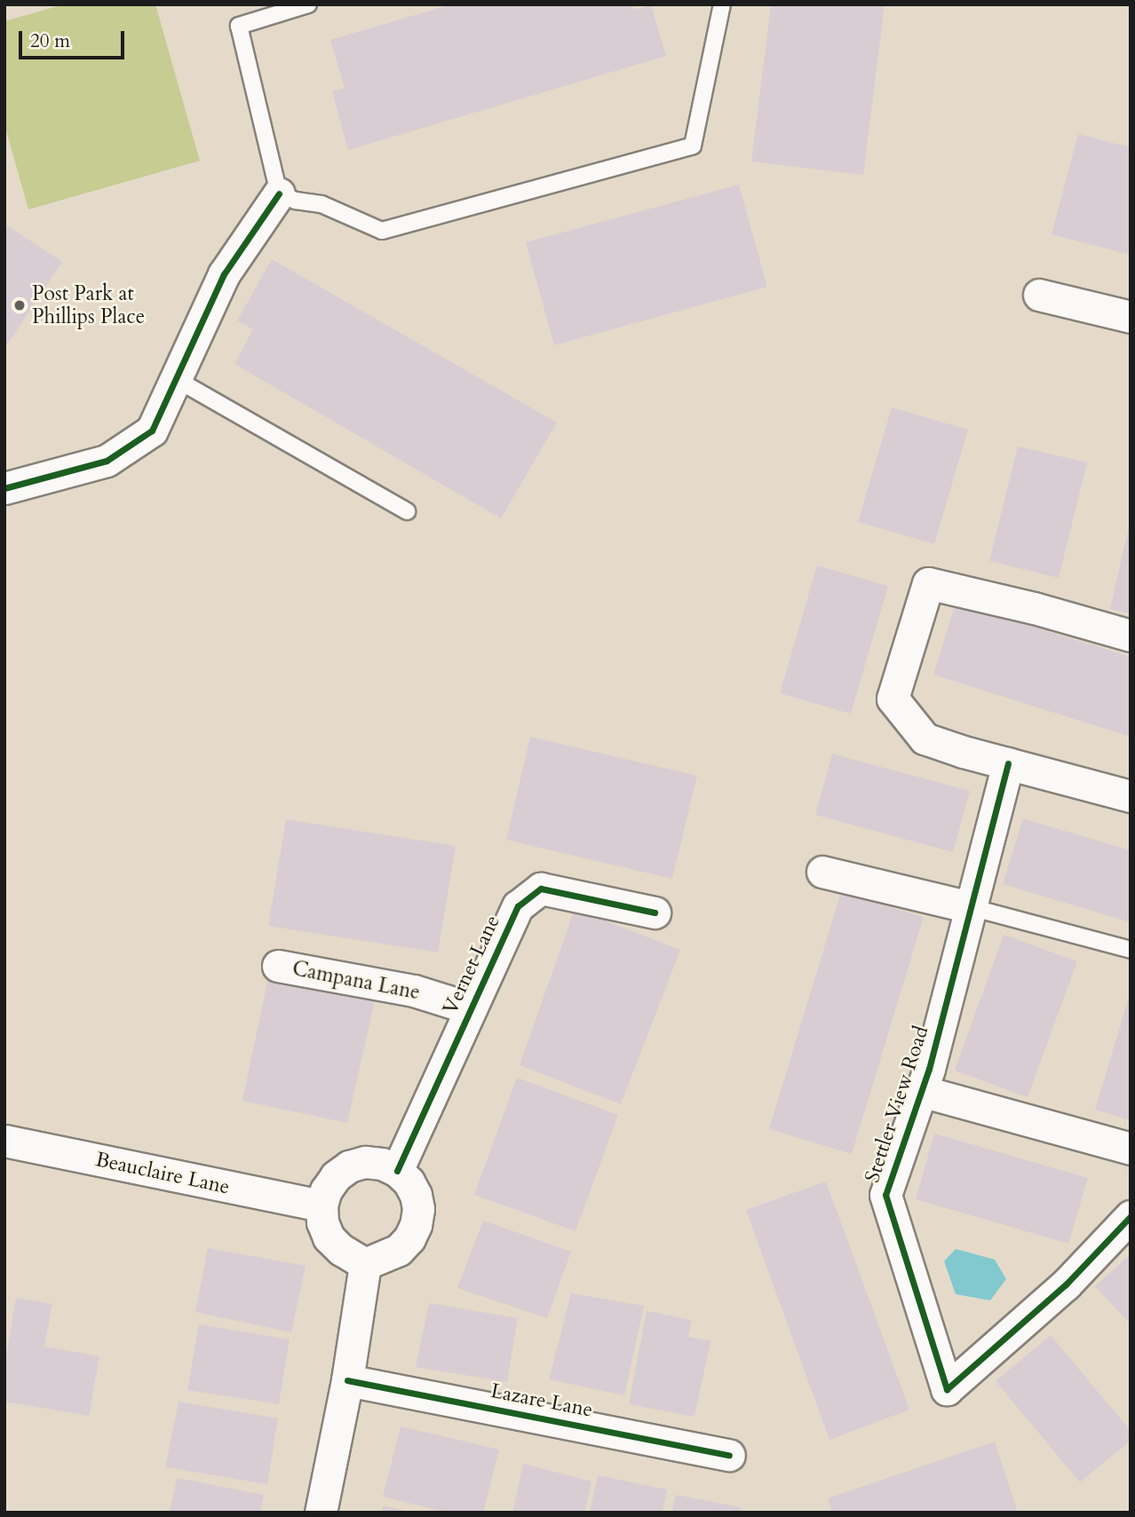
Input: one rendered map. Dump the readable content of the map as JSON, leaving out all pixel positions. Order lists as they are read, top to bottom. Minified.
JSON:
{"streets":{"street":["Vernet Lane","Campana Lane","Stettler View Road","Beauclaire Lane","Lazare Lane"]},"crossings":[["Vernet Lane","Campana Lane"],["Vernet Lane","Beauclaire Lane"]],"places":["Post Park at Phillips Place"],"scale_bar":"20 m"}
